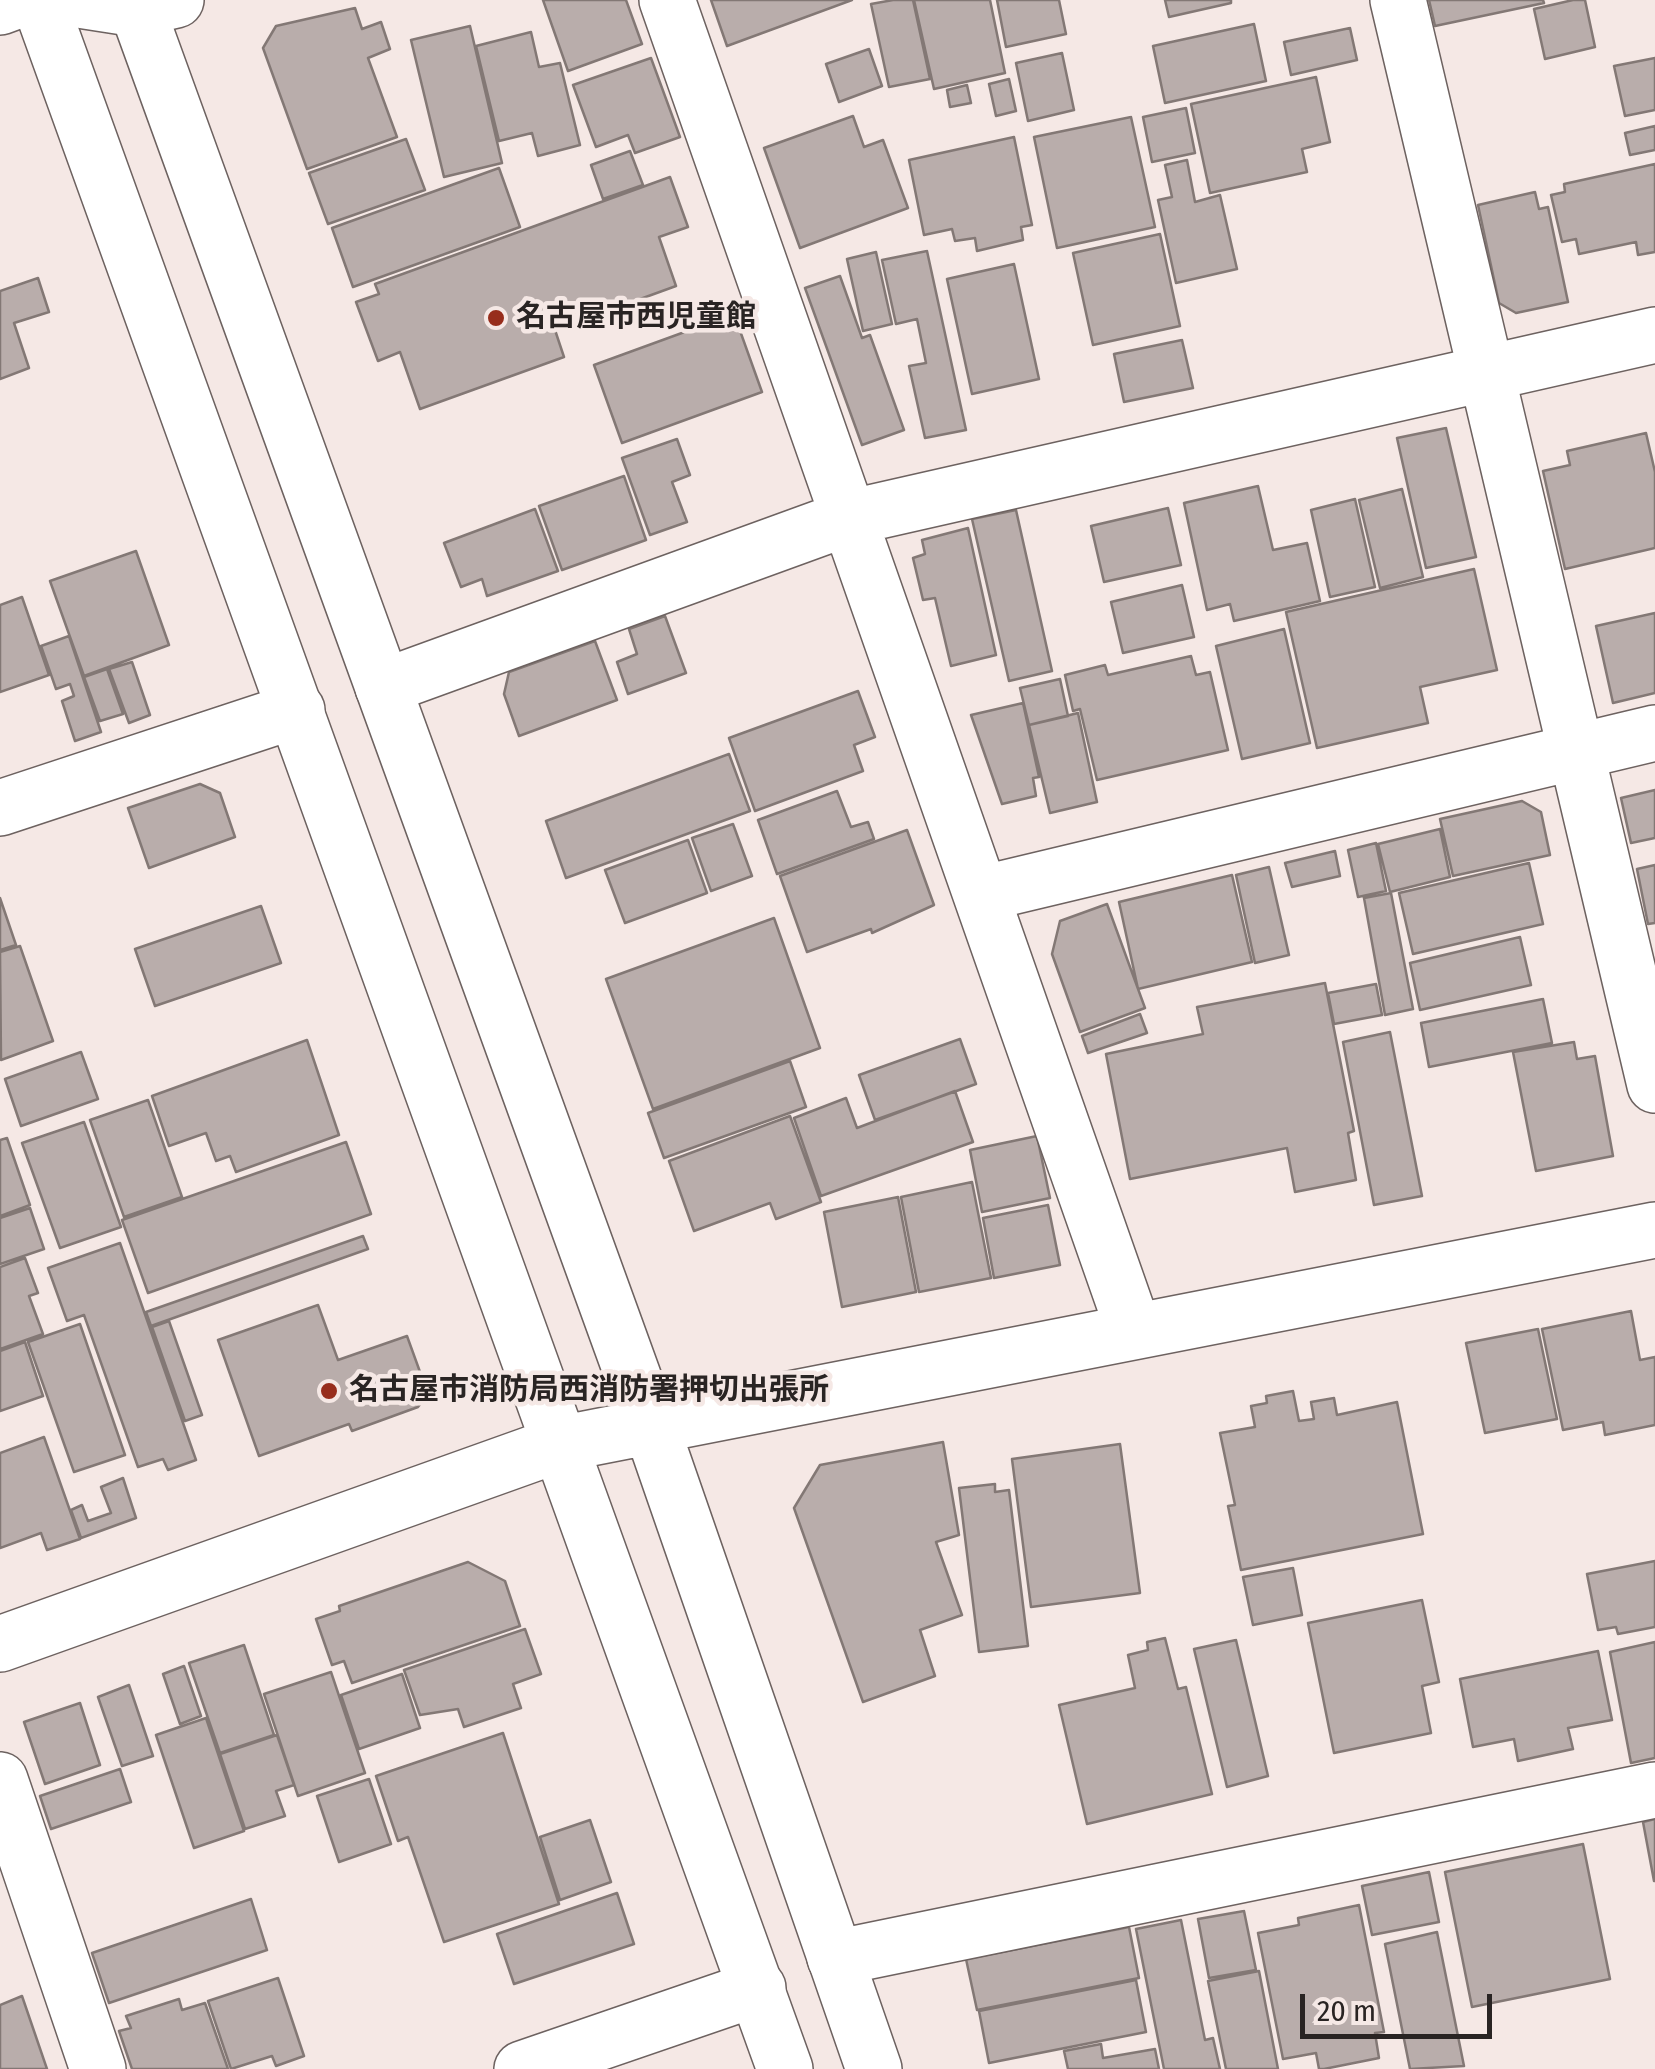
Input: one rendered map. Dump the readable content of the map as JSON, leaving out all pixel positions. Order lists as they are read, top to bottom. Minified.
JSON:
{"places":["名古屋市西児童館","名古屋市消防局西消防署押切出張所"],"scale_bar":"20 m"}
